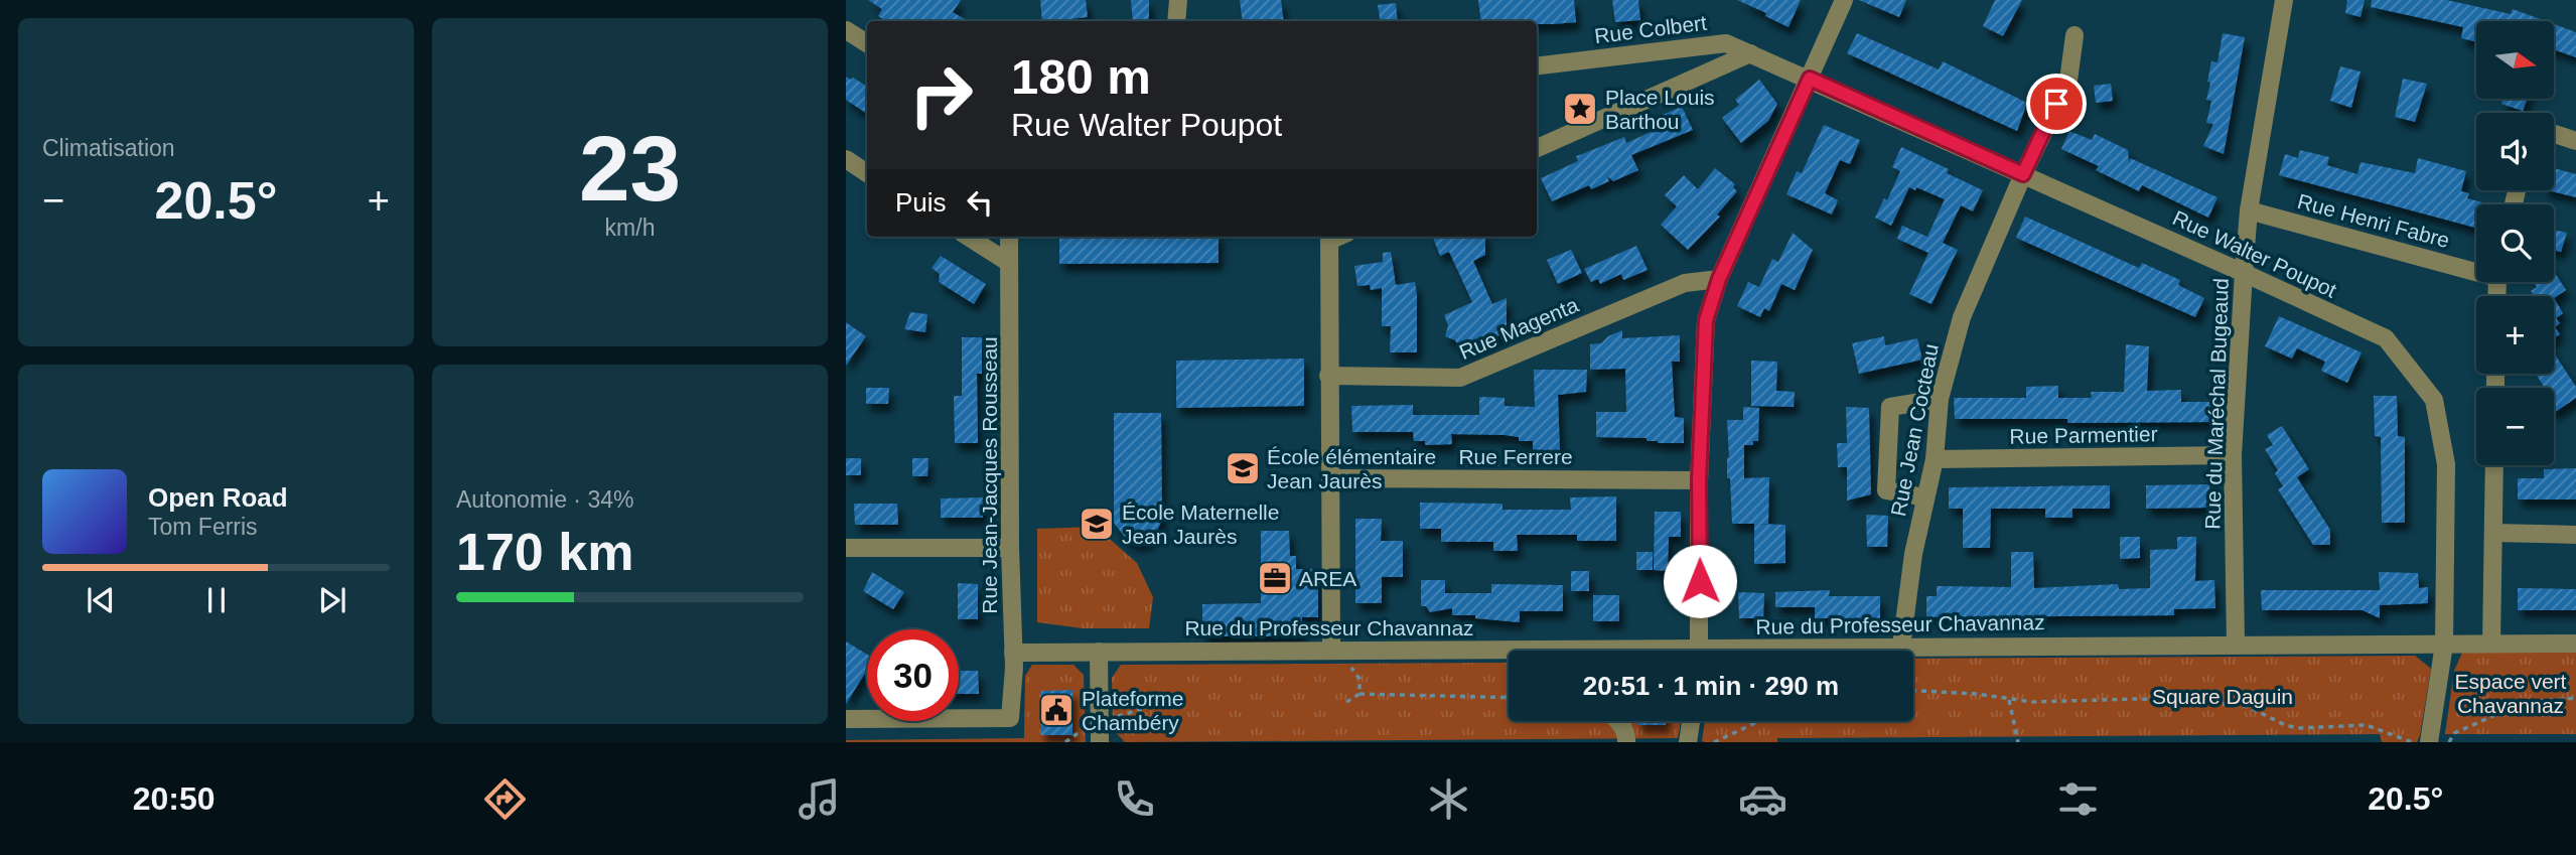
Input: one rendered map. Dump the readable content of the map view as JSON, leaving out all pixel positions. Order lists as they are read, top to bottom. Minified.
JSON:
{"streets":{"street":["Rue Colbert","Rue Henri Fabre","Rue Walter Poupot","Rue Magenta","Rue du Maréchal Bugeaud","Rue Jean Cocteau","Rue Parmentier","Rue Ferrere","Rue Jean-Jacques Rousseau","Rue du Professeur Chavannaz"]},"crossings":[["Rue Colbert","Rue Walter Poupot"],["Rue Henri Fabre","Rue du Maréchal Bugeaud"],["Rue Walter Poupot","Rue du Maréchal Bugeaud"],["Rue Walter Poupot","Rue Jean Cocteau"],["Rue Walter Poupot","Rue du Professeur Chavannaz"],["Rue du Maréchal Bugeaud","Rue Parmentier"],["Rue du Maréchal Bugeaud","Rue du Professeur Chavannaz"],["Rue Jean Cocteau","Rue Parmentier"],["Rue Jean Cocteau","Rue du Professeur Chavannaz"],["Rue Jean-Jacques Rousseau","Rue du Professeur Chavannaz"]],"parks":["Espace vert Chavannaz","Square Daguin"],"places":{"place":["Place Louis Barthou"],"school or university":["École élémentaire Jean Jaurès","École Maternelle Jean Jaurès"],"office":["AREA"],"public building":["Plateforme Chambéry"]},"north":"right","page":{"tile":["Climatisation",["23","km/h"],["Autonomie · 34%","170 km"]],"map_buttons":["+","−"],"turn":["180 m","Rue Walter Poupot"],"then":"Puis","heat":["−","20.5°","+"],"song":["Open Road","Tom Ferris"],"limit":"30","trip":"20:51 · 1 min · 290 m","tabs":["20:50","20.5°"]}}
